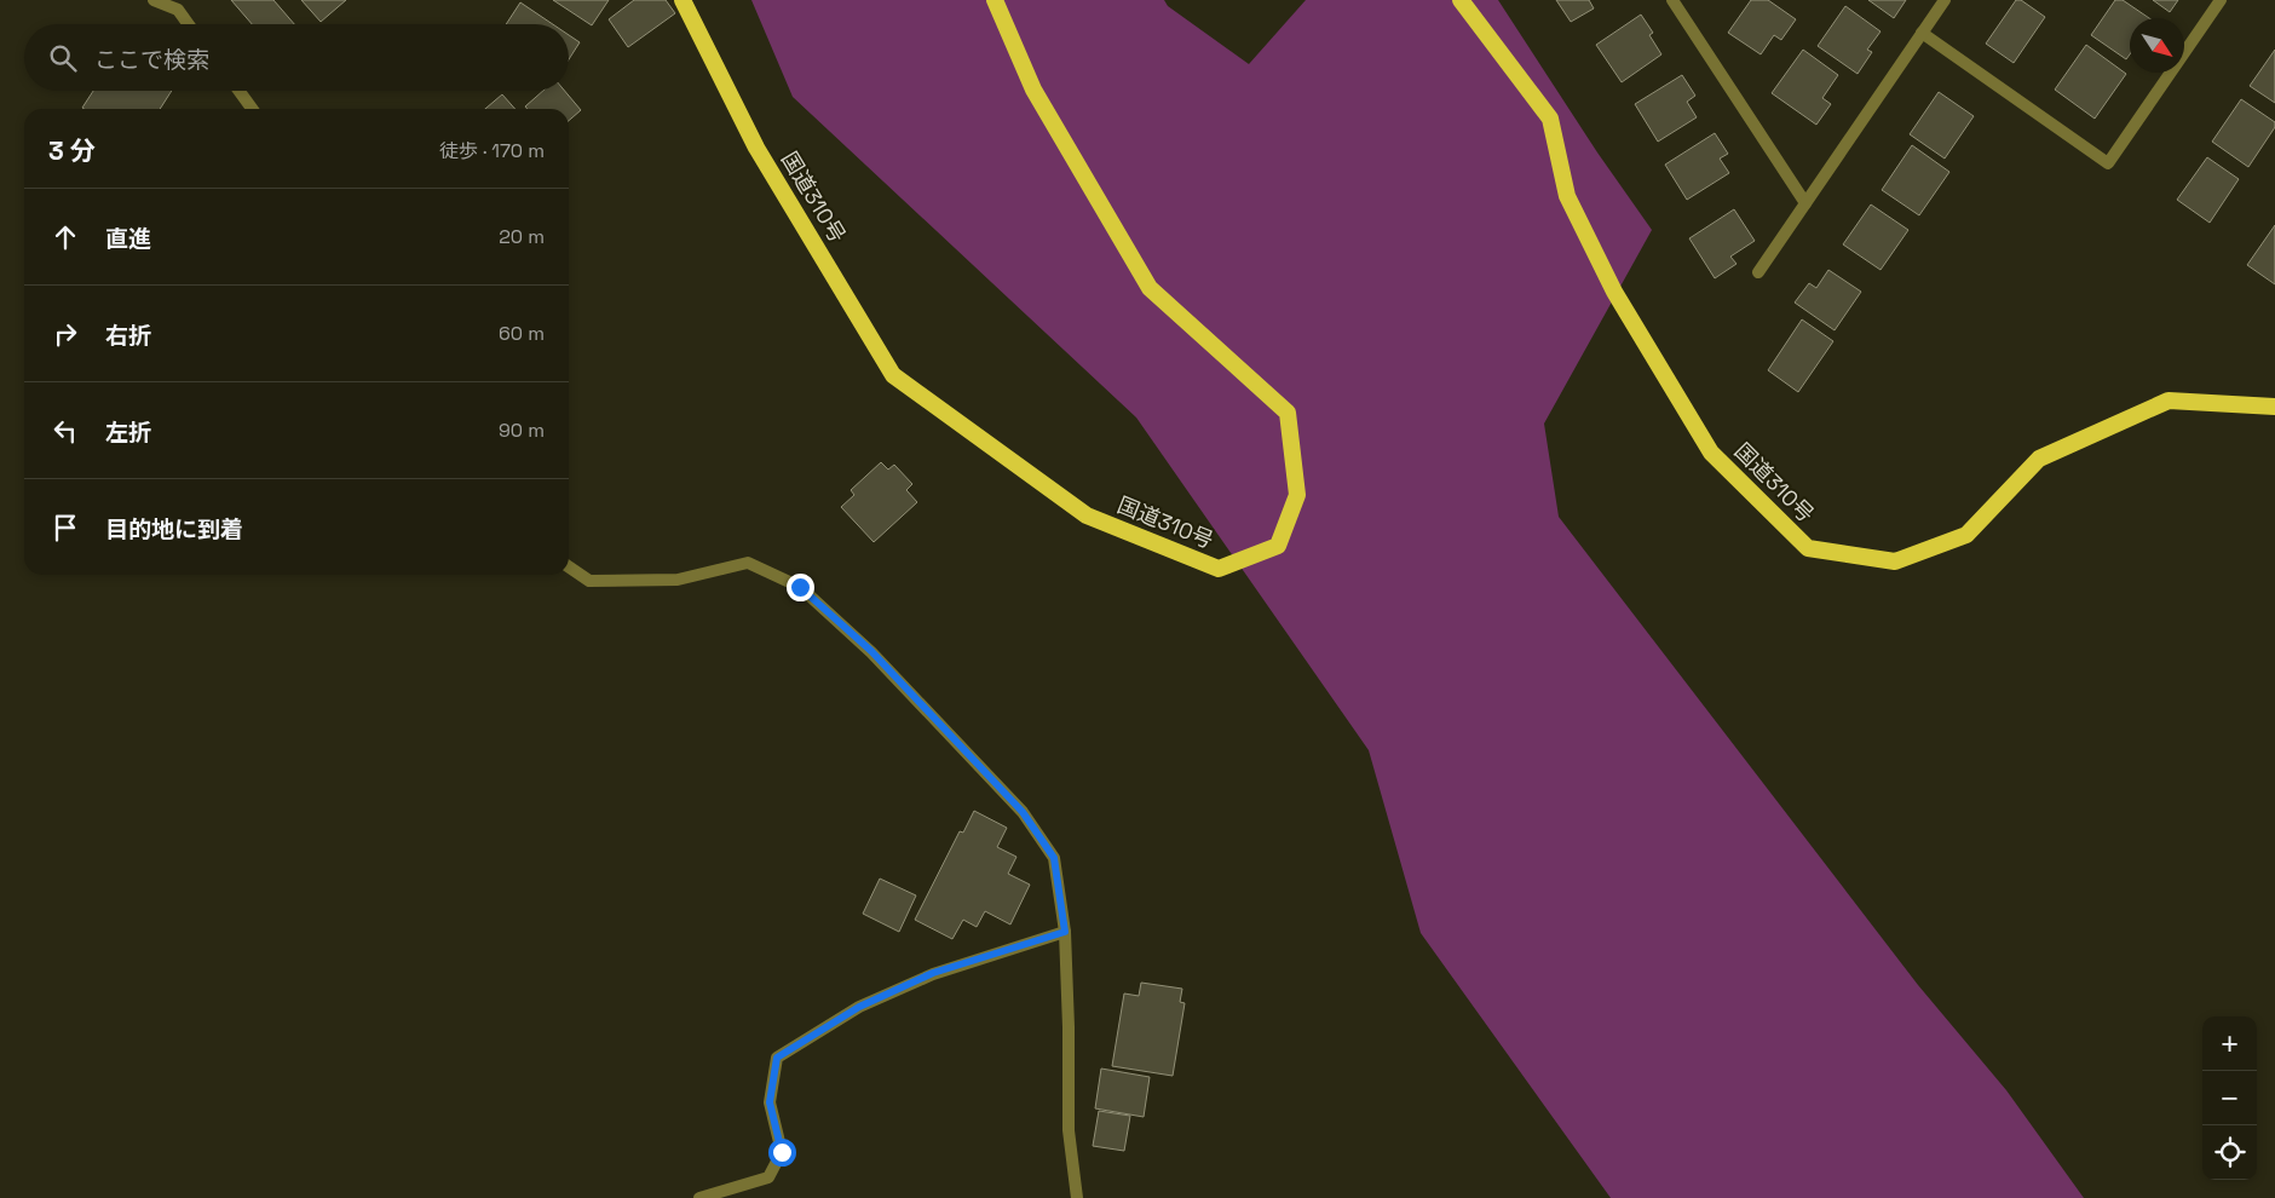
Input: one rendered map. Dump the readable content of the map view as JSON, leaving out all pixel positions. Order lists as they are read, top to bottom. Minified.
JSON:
{"streets":{"highway":["国道310号"]},"north":"bottom right","page":{"search":"ここで検索","heading":["3 分","徒歩 · 170 m"],"list":[["直進","20 m"],["右折","60 m"],["左折","90 m"],"目的地に到着"],"map_buttons":["+","−"]}}
